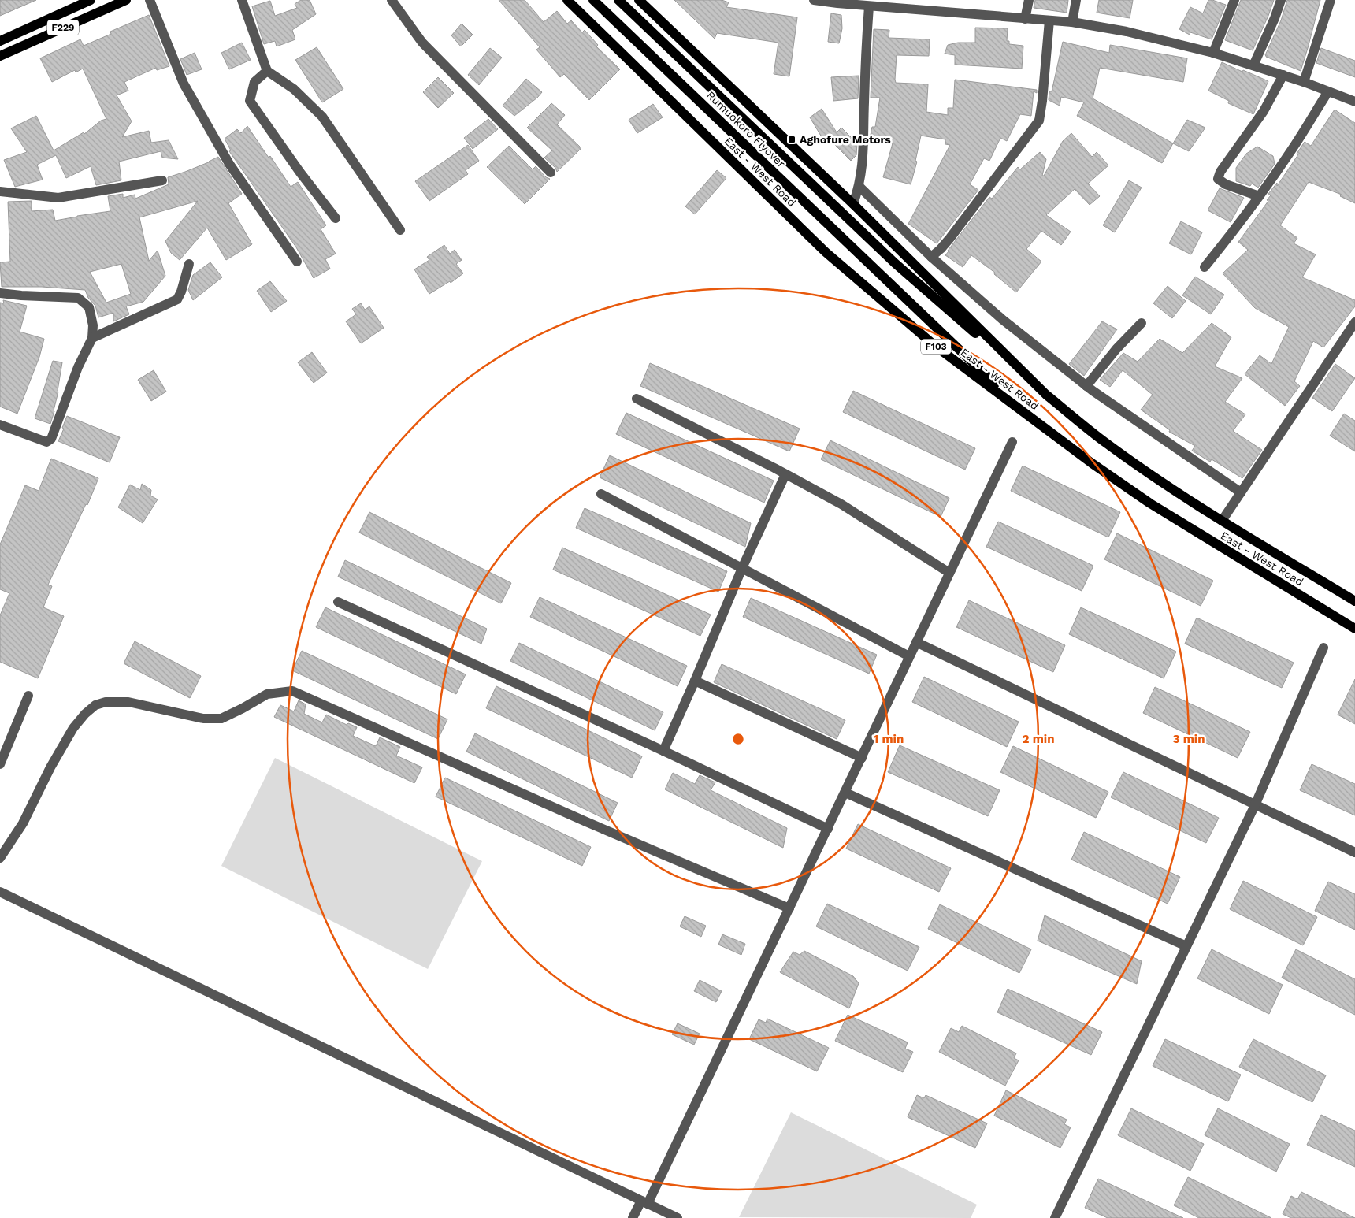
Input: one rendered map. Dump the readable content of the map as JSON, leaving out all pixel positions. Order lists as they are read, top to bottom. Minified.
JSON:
{"streets":{"main road":["F229","Rumuokoro Flyover","East - West Road","F103"]},"crossings":[["Rumuokoro Flyover","East - West Road"]],"places":{"transit":["Aghofure Motors"]},"rings":["1 min","2 min","3 min"]}
